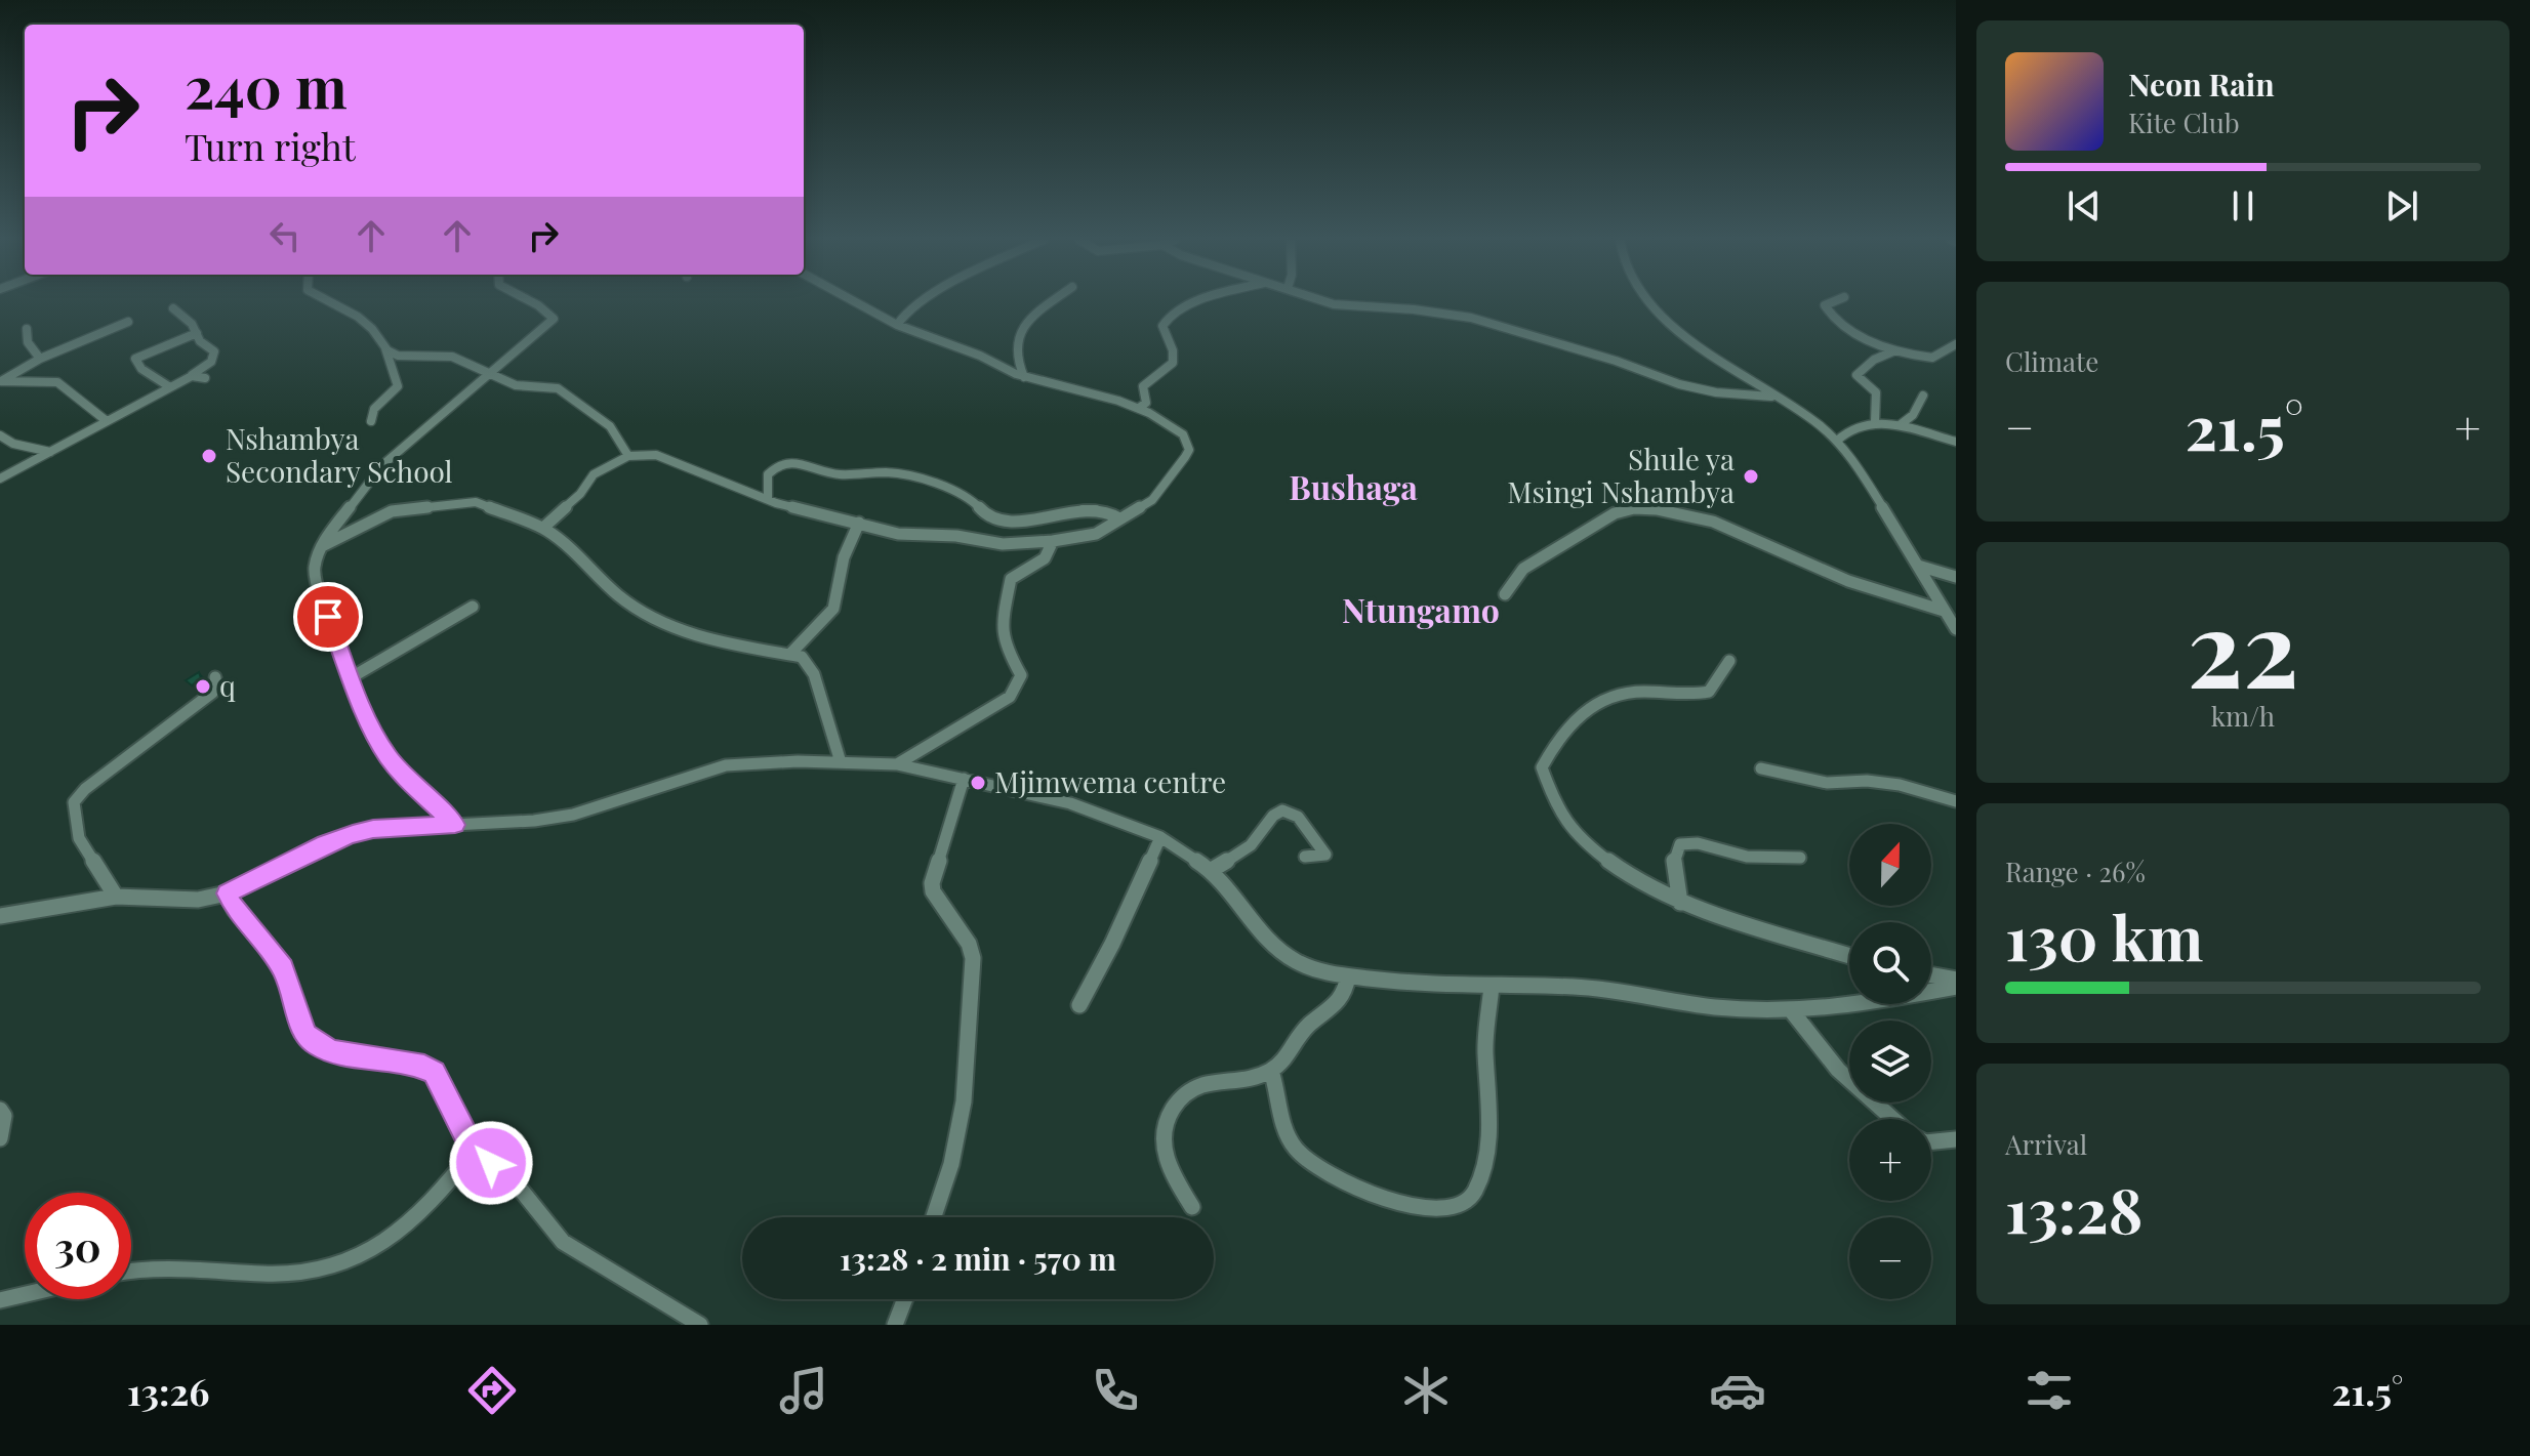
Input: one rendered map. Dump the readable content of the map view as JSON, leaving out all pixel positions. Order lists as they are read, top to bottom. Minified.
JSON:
{"districts":["Bushaga","Ntungamo"],"places":["Nshambya Secondary School","Shule ya Msingi Nshambya","q","Mjimwema centre"],"north":"top","page":{"turn":["240 m","Turn right"],"song":["Neon Rain","Kite Club"],"tile":["Climate",["22","km/h"],["Range · 26%","130 km"],["Arrival","13:28"]],"heat":["−","21.5°","+"],"map_buttons":["+","−"],"limit":"30","trip":"13:28 · 2 min · 570 m","tabs":["13:26","21.5°"]}}
